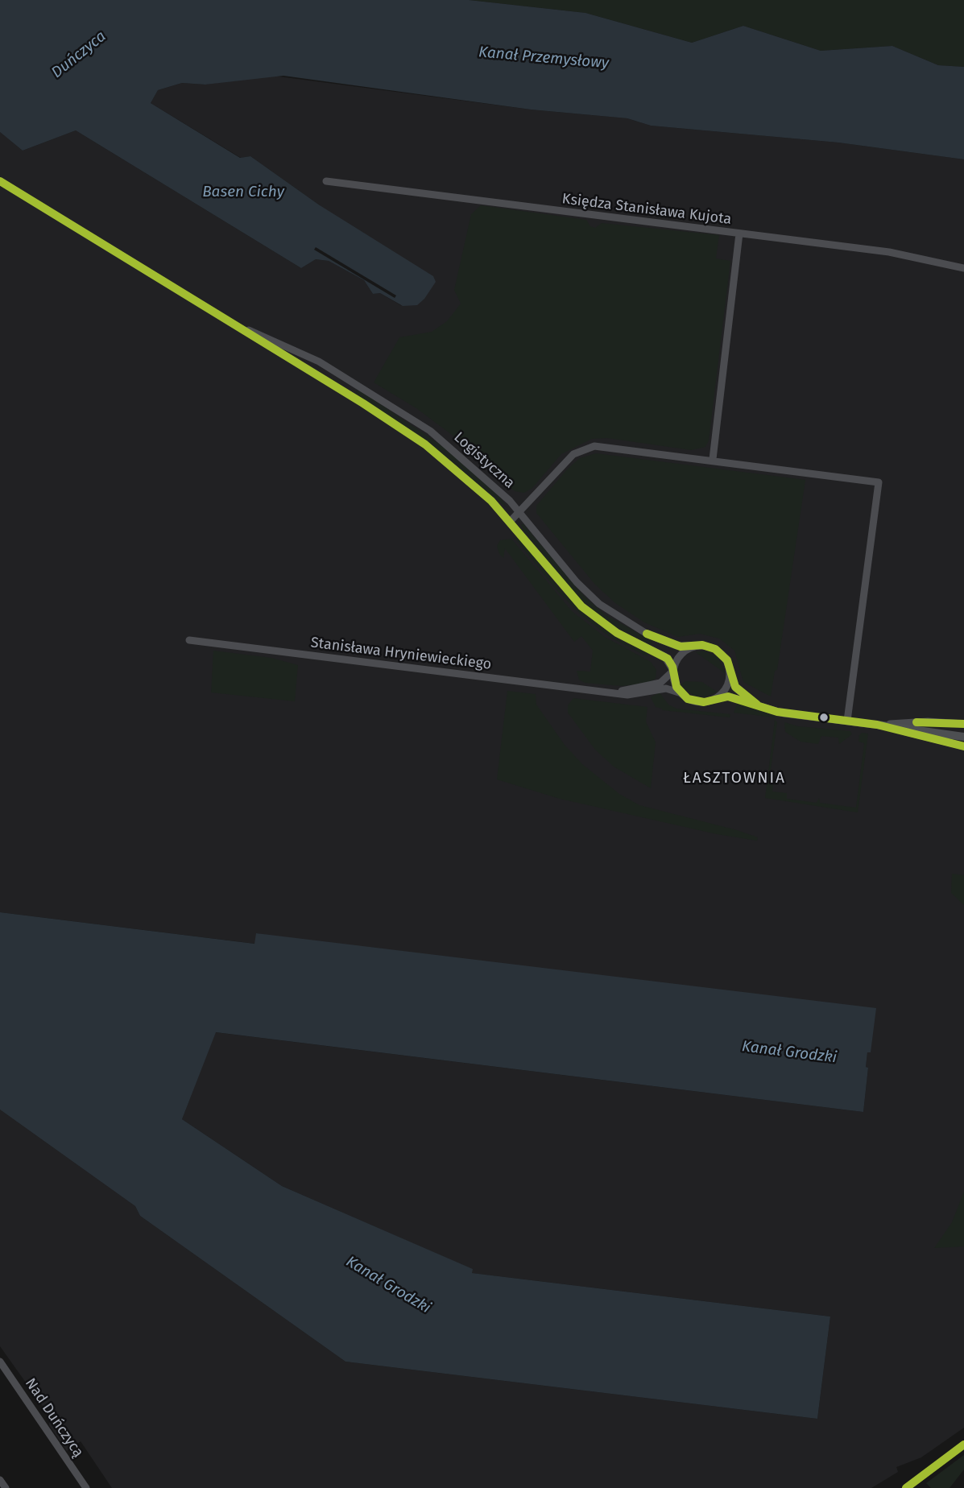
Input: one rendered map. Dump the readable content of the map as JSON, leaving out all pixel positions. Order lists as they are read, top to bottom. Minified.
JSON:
{"streets":{"street":["Księdza Stanisława Kujota","Logistyczna","Stanisława Hryniewieckiego","Nad Duńczycą"]},"crossings":[["Logistyczna","Stanisława Hryniewieckiego"]],"districts":["ŁASZTOWNIA"],"water":["Duńczyca","Kanał Przemysłowy","Basen Cichy","Kanał Grodzki"]}
